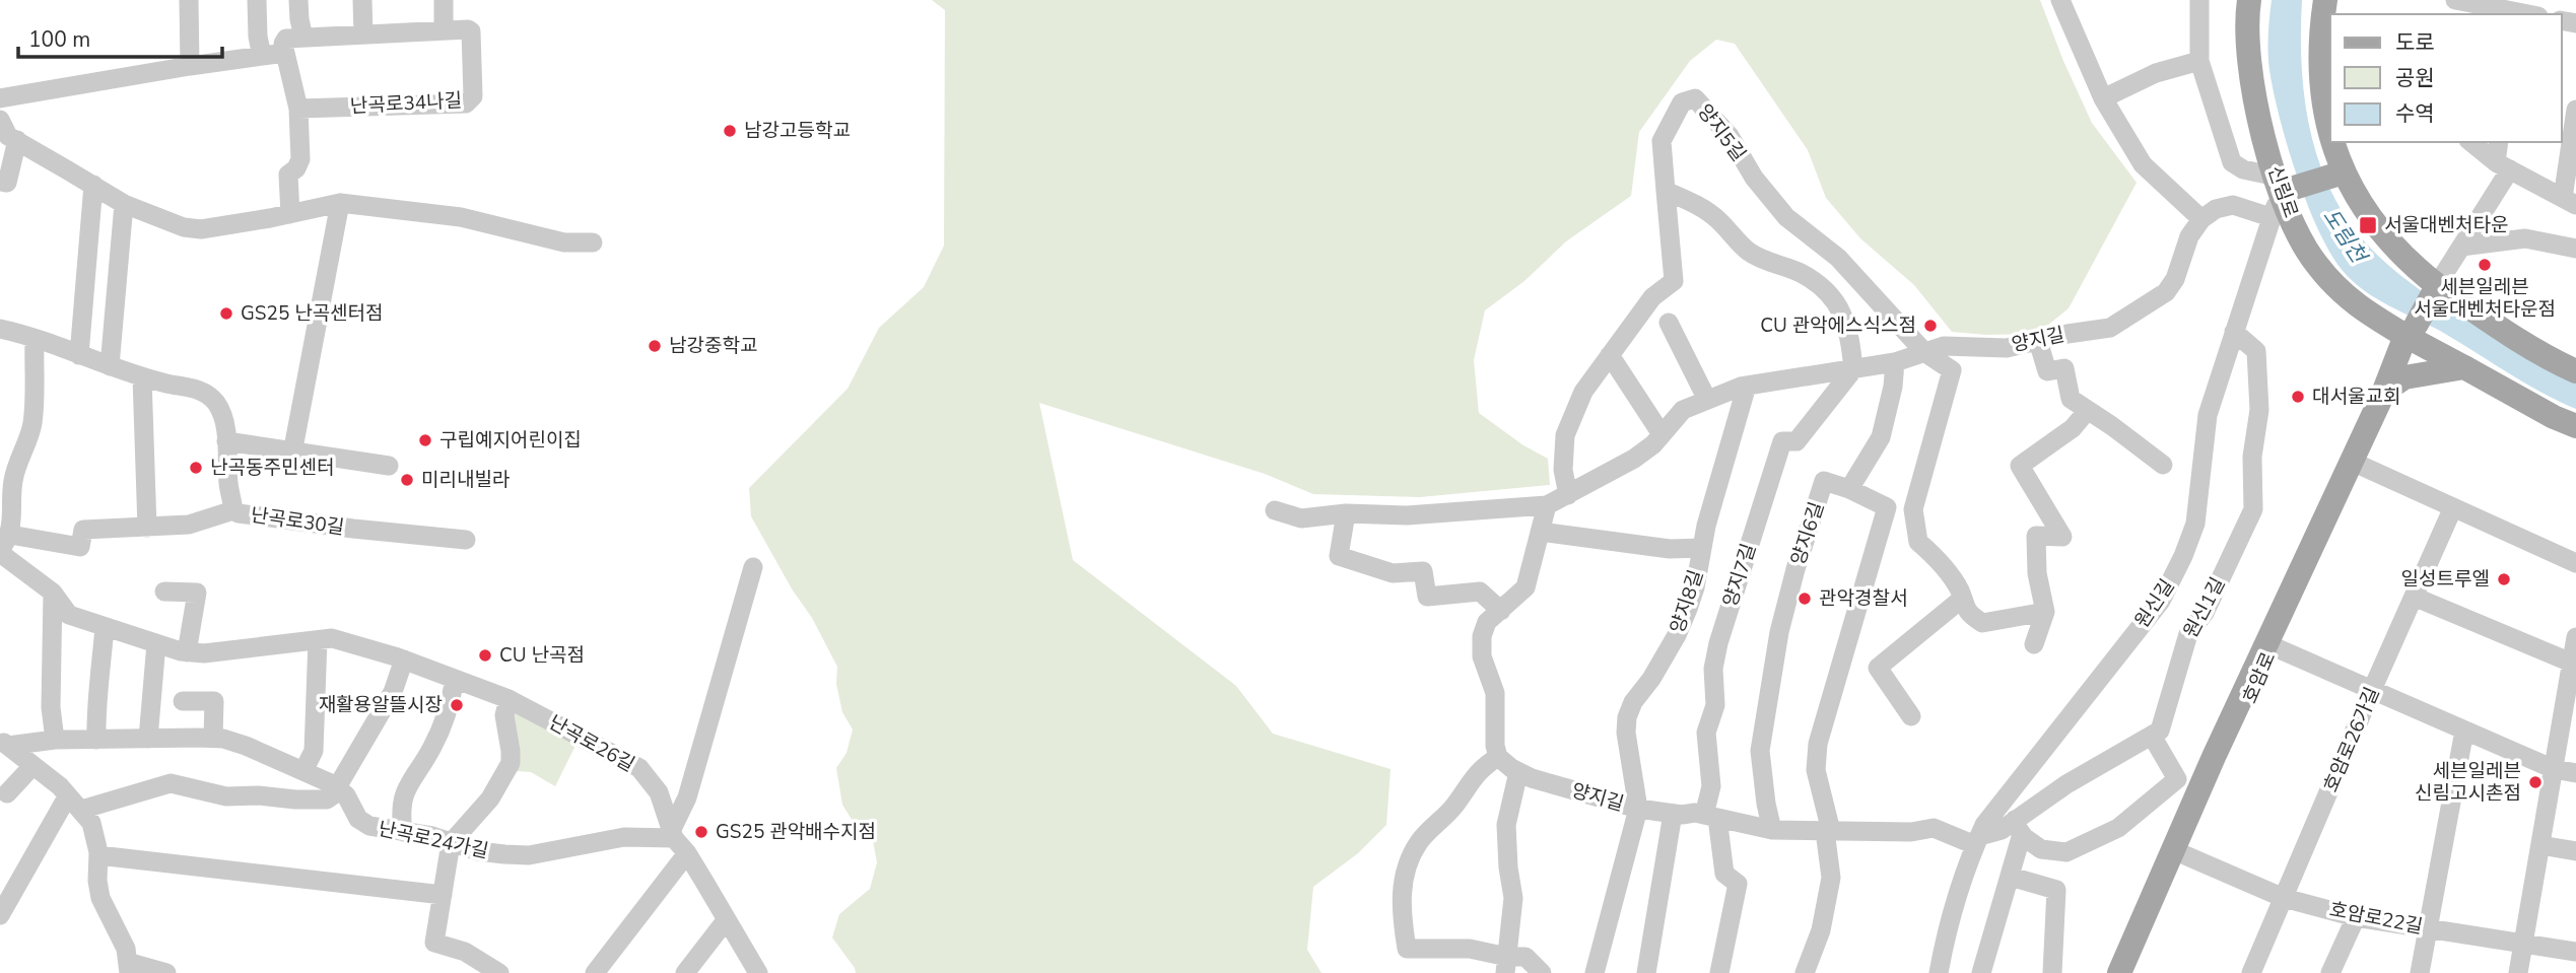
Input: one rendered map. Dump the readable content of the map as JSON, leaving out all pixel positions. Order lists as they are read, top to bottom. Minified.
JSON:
{"streets":{"main road":["신림로","호암로"],"street":["난곡로34나길","양지5길","양지길","난곡로30길","양지6길","양지7길","양지8길","원신길","원신1길","호암로26가길","난곡로26길","난곡로24가길","호암로22길"]},"crossings":[["양지5길","양지길"],["신림로","원신길"],["양지길","양지6길"],["양지길","양지7길"],["양지길","양지8길"],["양지길","원신길"],["원신길","원신1길"],["호암로","호암로22길"],["호암로26가길","호암로22길"],["난곡로26길","난곡로24가길"]],"water":["도림천"],"places":{"other":["남강고등학교","세븐일레븐 서울대벤처타운점","GS25 난곡센터점","CU 관악에스식스점","남강중학교","대서울교회","구립예지어린이집","난곡동주민센터","미리내빌라","일성트루엘","관악경찰서","CU 난곡점","재활용알뜰시장","세븐일레븐 신림고시촌점","GS25 관악배수지점"],"transit":["서울대벤처타운"]},"legend":["도로","공원","수역"],"scale_bar":"100 m"}
